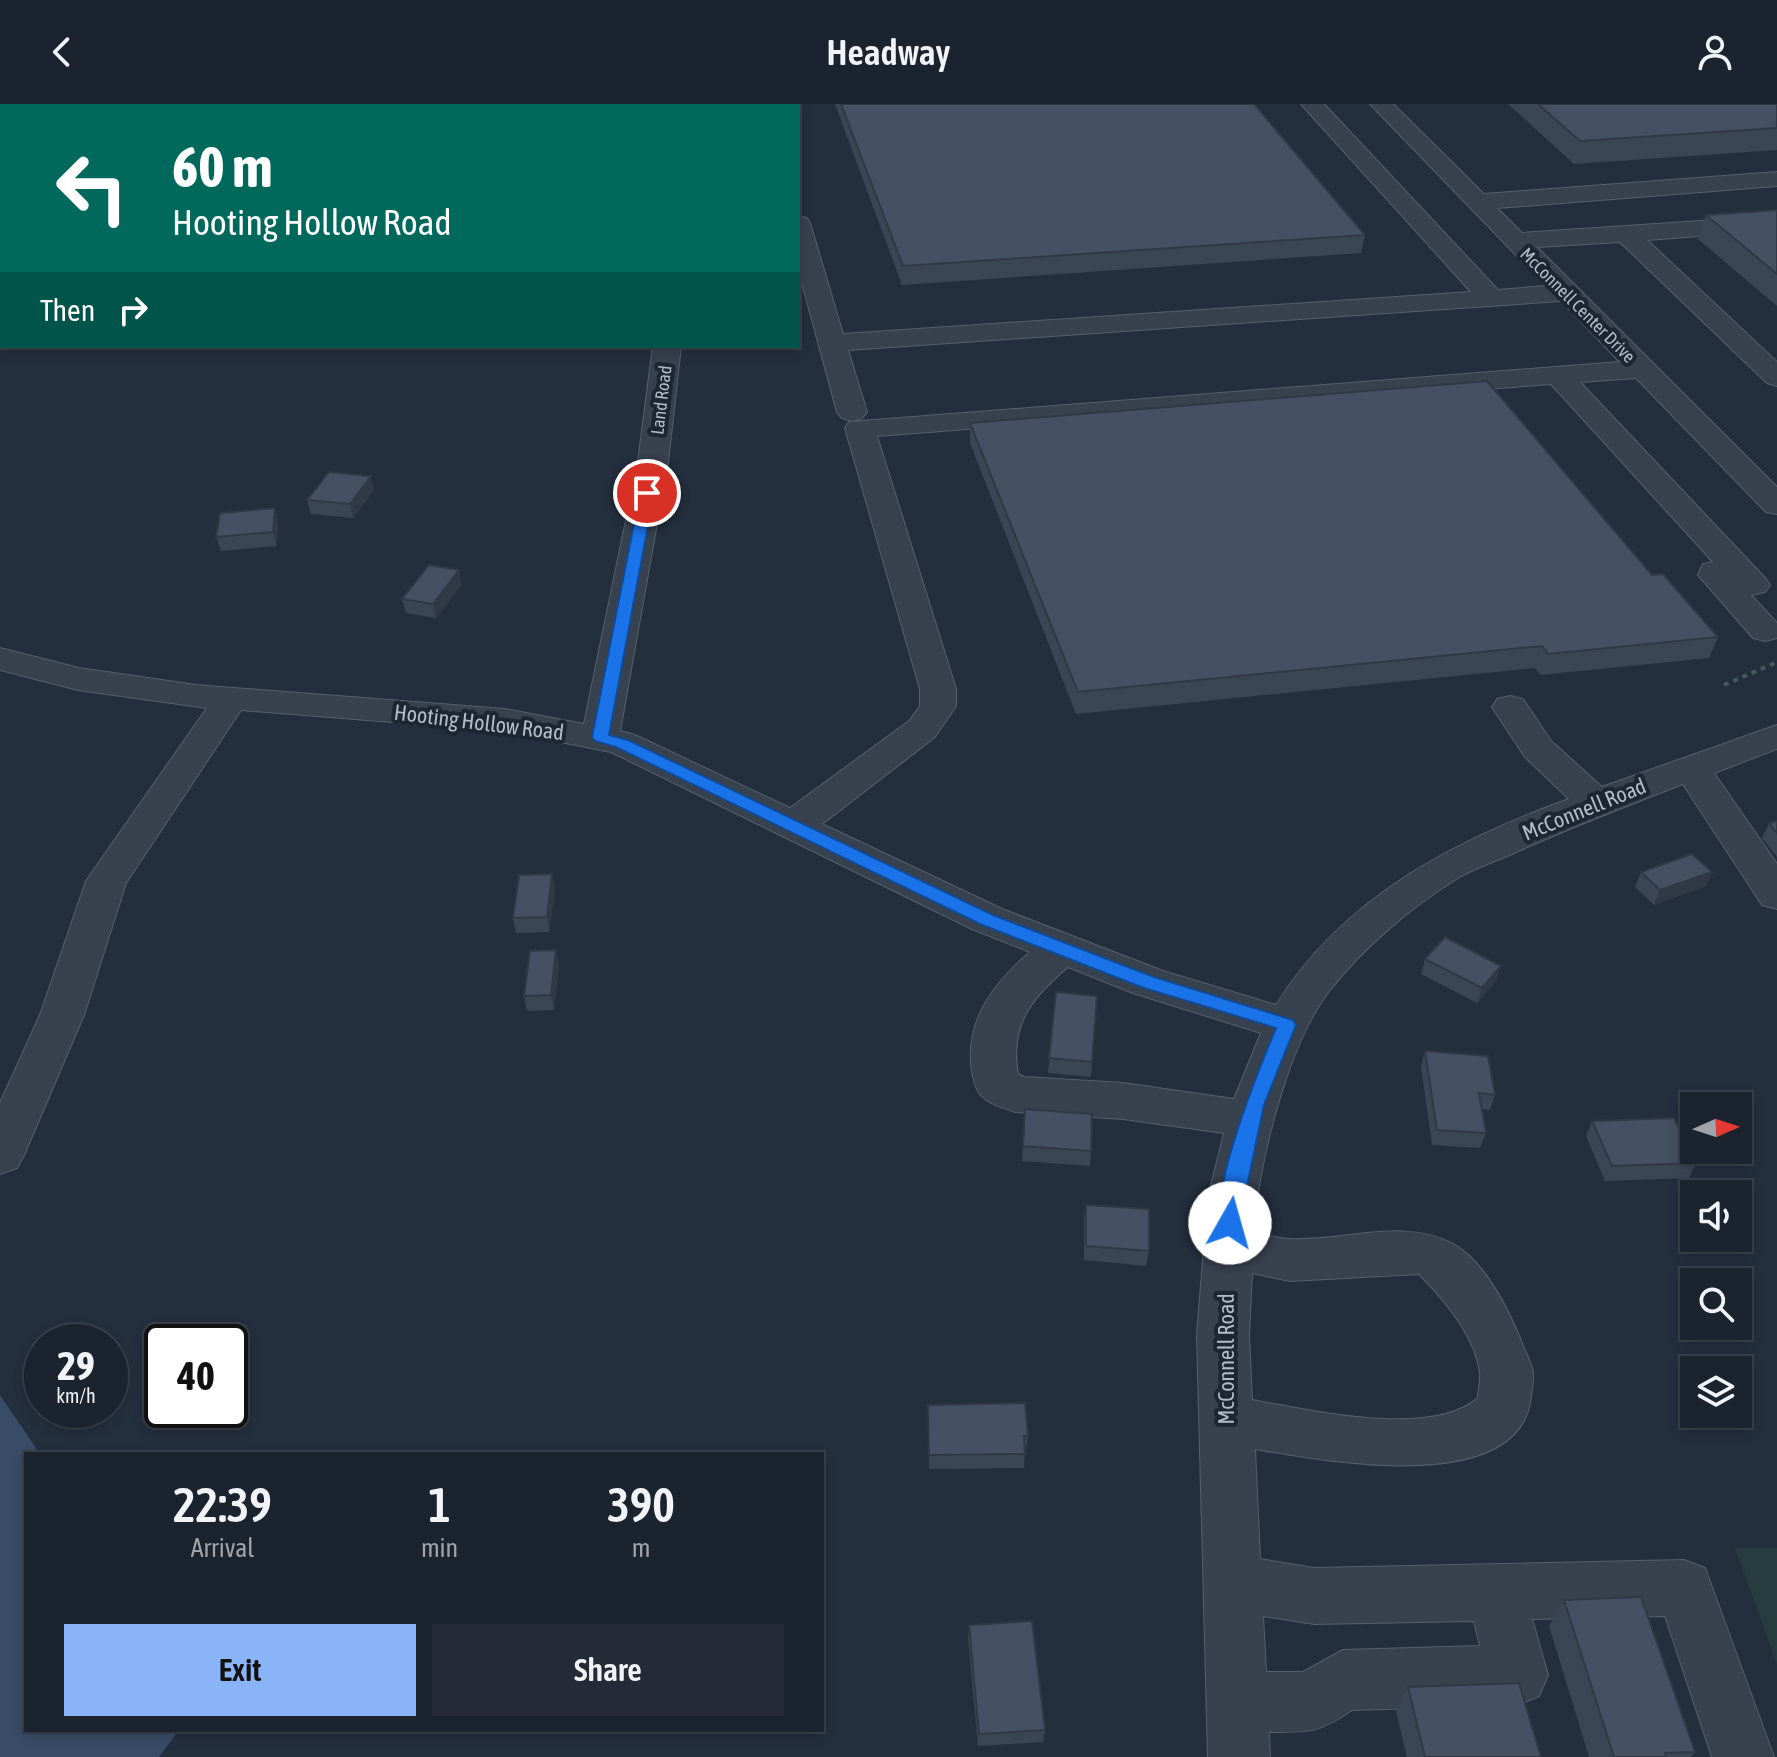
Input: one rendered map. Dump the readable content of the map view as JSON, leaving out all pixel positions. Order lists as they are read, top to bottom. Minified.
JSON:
{"streets":{"street":["McConnell Center Drive","Land Road","Hooting Hollow Road","McConnell Road"]},"crossings":[["Land Road","Hooting Hollow Road"],["Hooting Hollow Road","McConnell Road"]],"north":"right","page":{"header":"Headway","turn":["60 m","Hooting Hollow Road"],"then":"Then","speed":"29 km/h","limit":"40","eta":["22:39","Arrival","1","min","390","m"],"buttons":["Exit","Share"]}}
